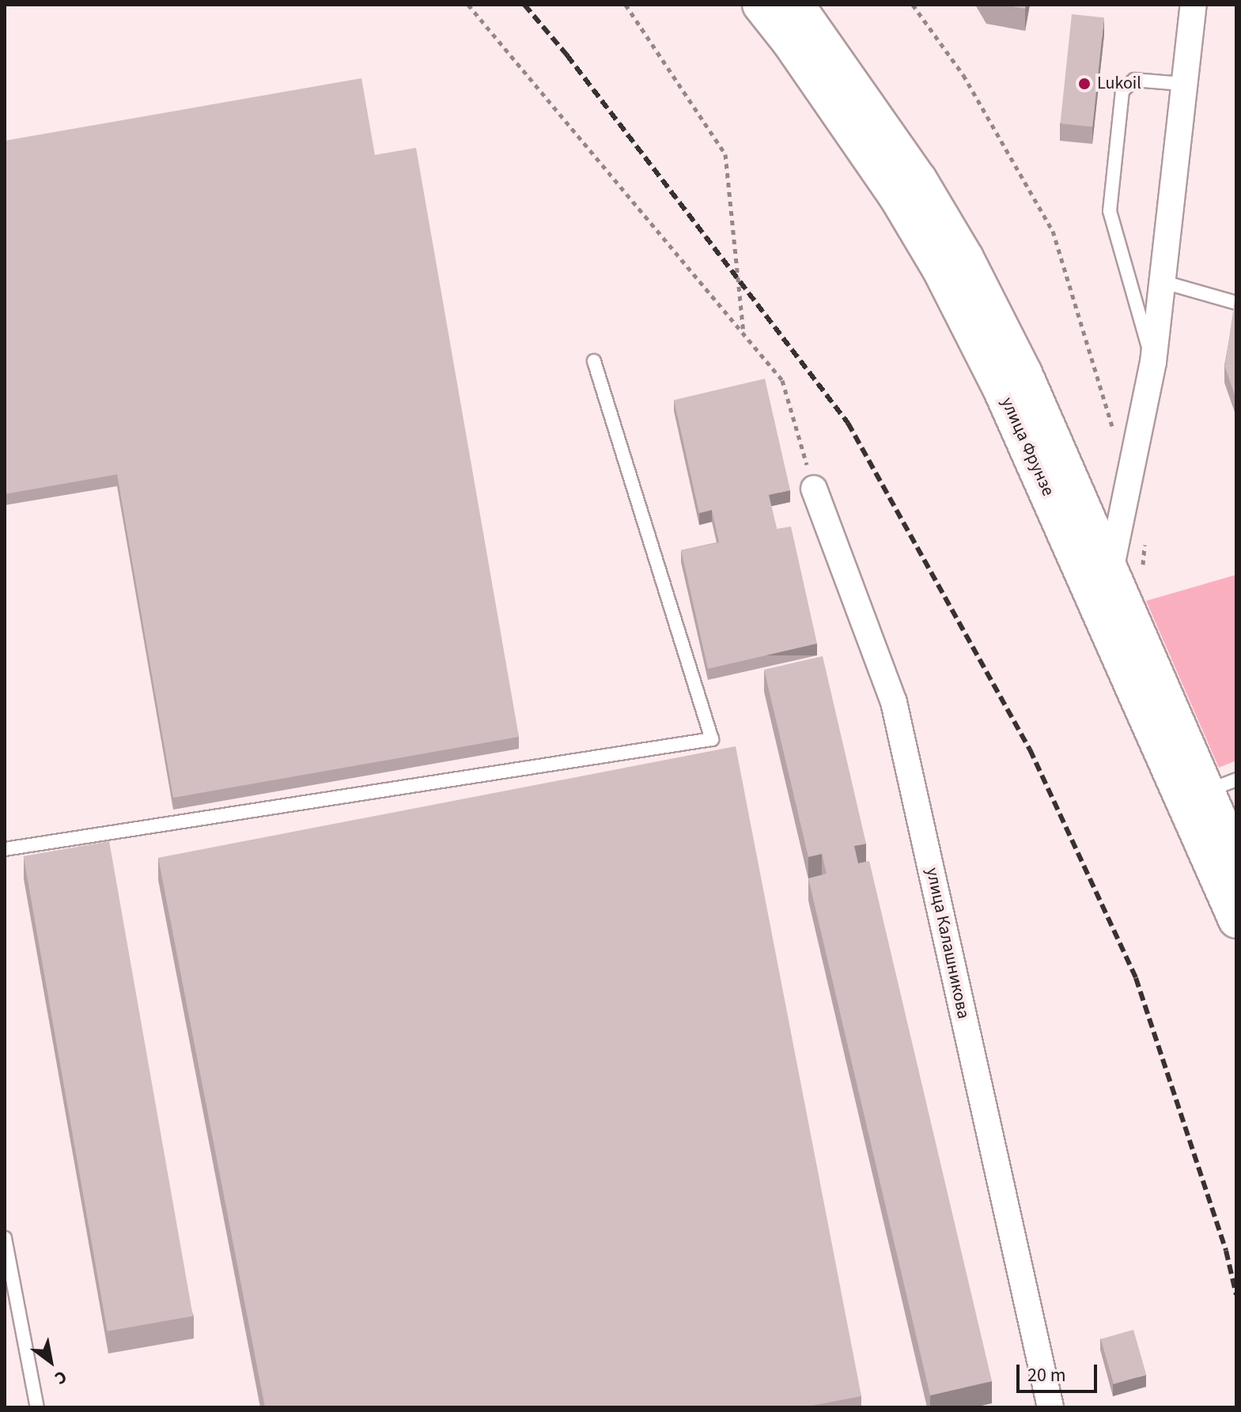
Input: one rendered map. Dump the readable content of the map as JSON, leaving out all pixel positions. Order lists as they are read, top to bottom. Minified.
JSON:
{"streets":{"highway":["улица Фрунзе"],"street":["улица Калашникова"]},"places":["Lukoil"],"scale_bar":"20 m","north":"bottom right"}
